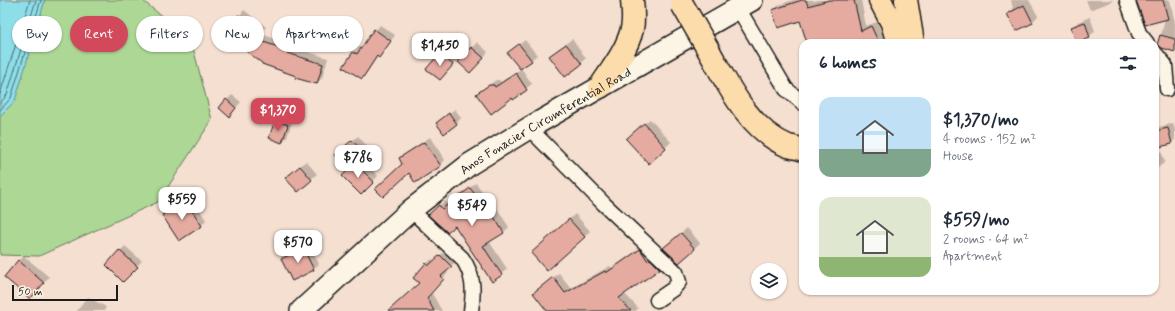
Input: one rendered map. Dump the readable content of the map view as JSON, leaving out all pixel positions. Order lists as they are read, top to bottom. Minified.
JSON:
{"streets":{"main road":["Anos Fonacier Circumferential Road"]},"scale_bar":"50 m","page":{"chip":["Buy","Rent","Filters","New","Apartment"],"price":["$1,450","$1,370","$786","$559","$549","$570"],"heading":"6 homes","list":[{"name":"$1,370/mo","note":"4 rooms · 152 m² · House"},{"name":"$559/mo","note":"2 rooms · 64 m² · Apartment"}],"scale":"50 m"}}
